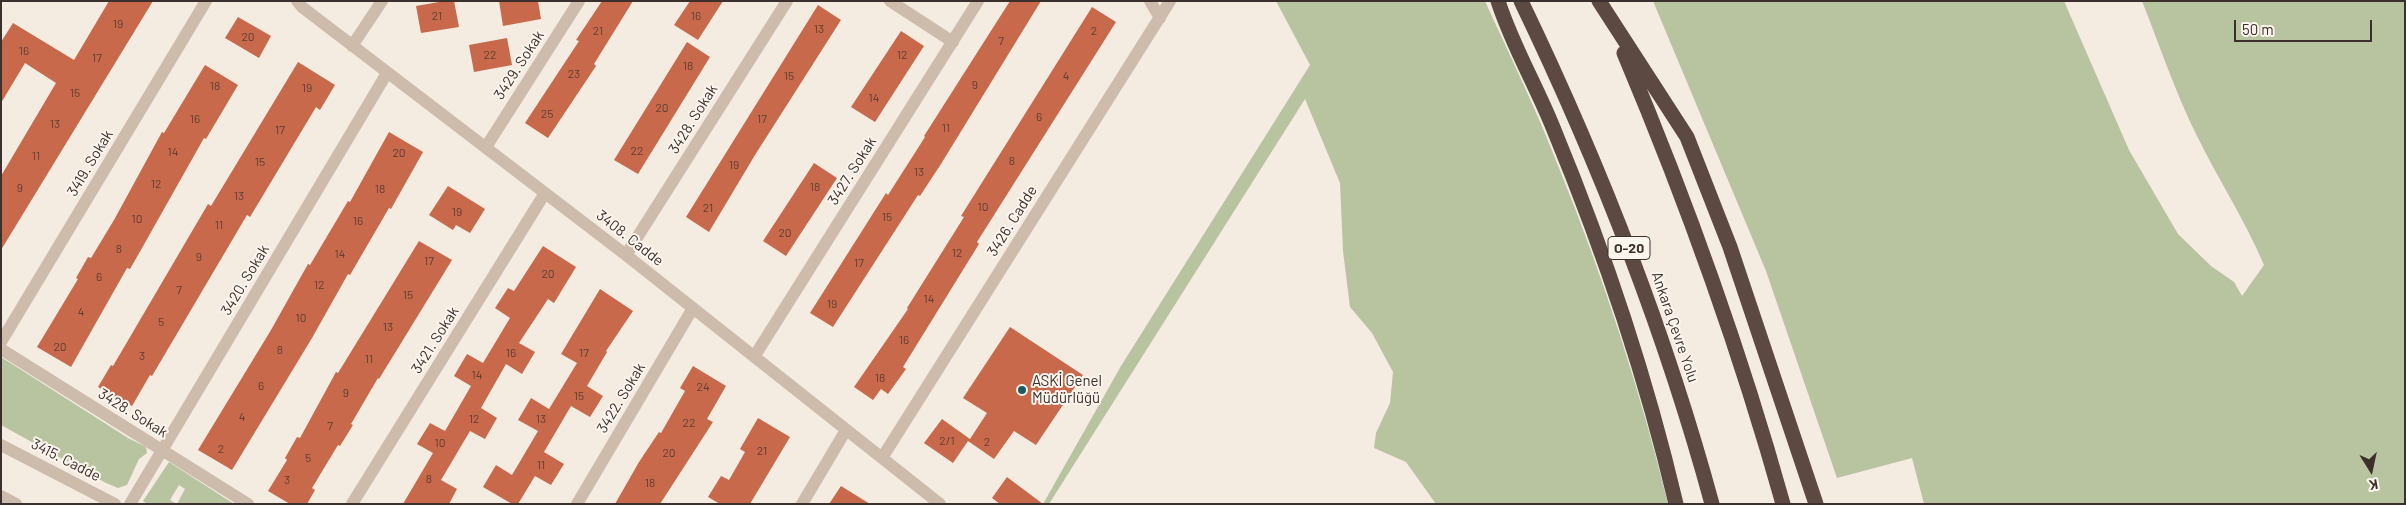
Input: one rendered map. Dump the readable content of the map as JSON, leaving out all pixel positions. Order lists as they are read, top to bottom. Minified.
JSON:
{"streets":{"highway":["O-20","Ankara Çevre Yolu"],"street":["3429. Sokak","3428. Sokak","3419. Sokak","3427. Sokak","3426. Cadde","3408. Cadde","3420. Sokak","3421. Sokak","3422. Sokak","3415. Cadde"]},"crossings":[["3429. Sokak","3408. Cadde"],["3428. Sokak","3408. Cadde"],["3428. Sokak","3420. Sokak"],["3427. Sokak","3408. Cadde"],["3426. Cadde","3408. Cadde"],["3408. Cadde","3420. Sokak"],["3408. Cadde","3421. Sokak"],["3408. Cadde","3422. Sokak"]],"places":["ASKİ Genel Müdürlüğü"],"house_numbers":["21","16","19","13","21","2","20","7","16","22","12","17","18","23","15","4","9","18","19","15","14","20","25","6","16","17","13","11","17","22","14","20","11","8","15","19","13","12","18","9","18","13","10","21","19","15","10","16","11","20","8","12","14","9","17","17","20","6","12","7","15","14","19","4","10","5","13","16","20","8","16","17","3","11","14","18","6","24","9","15","4","12","13","22","7","2/1","2","10","2","21","20","5","11","8","3","18"],"scale_bar":"50 m","north":"bottom"}
